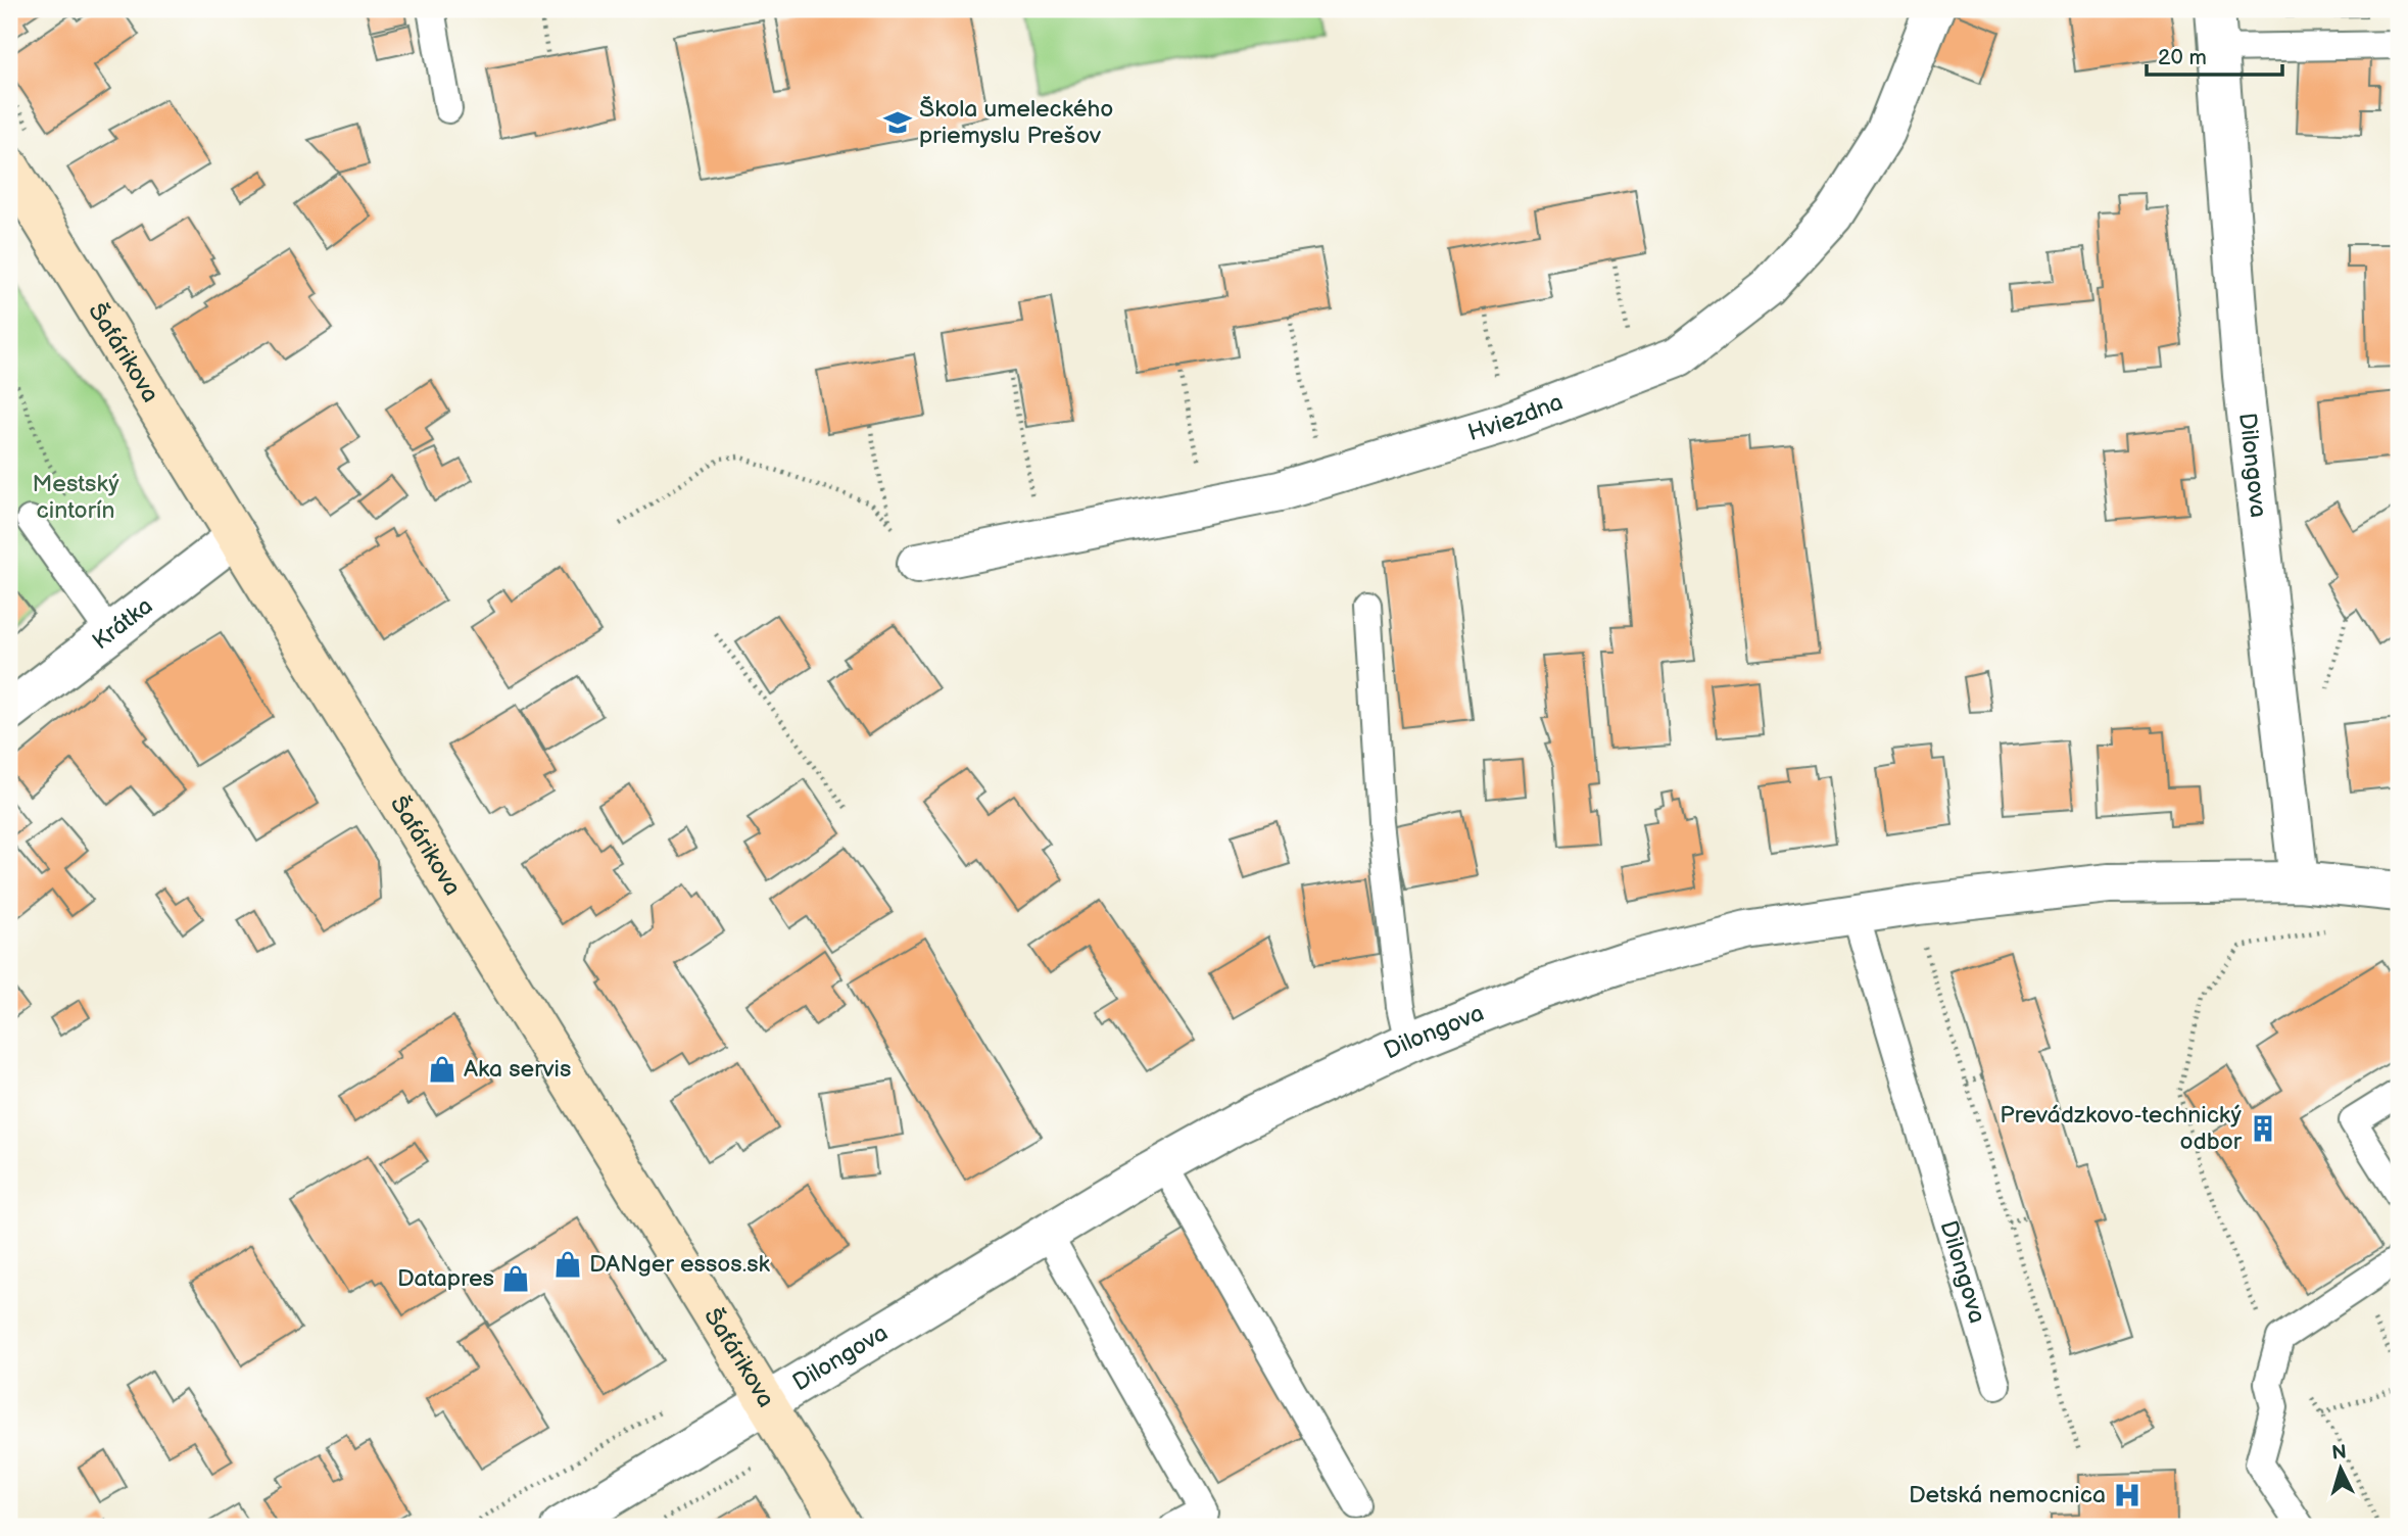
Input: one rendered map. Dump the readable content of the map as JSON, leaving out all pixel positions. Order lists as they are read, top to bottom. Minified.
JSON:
{"streets":{"street":["Šafárikova","Hviezdna","Dilongova","Krátka"]},"crossings":[["Šafárikova","Dilongova"],["Šafárikova","Krátka"]],"parks":["Mestský cintorín"],"places":{"school or university":["Škola umeleckého priemyslu Prešov"],"shop":["Aka servis","DANger essos.sk","Datapres"],"building":["Prevádzkovo‑technický odbor"],"hospital":["Detská nemocnica"]},"scale_bar":"20 m","north":"top"}
